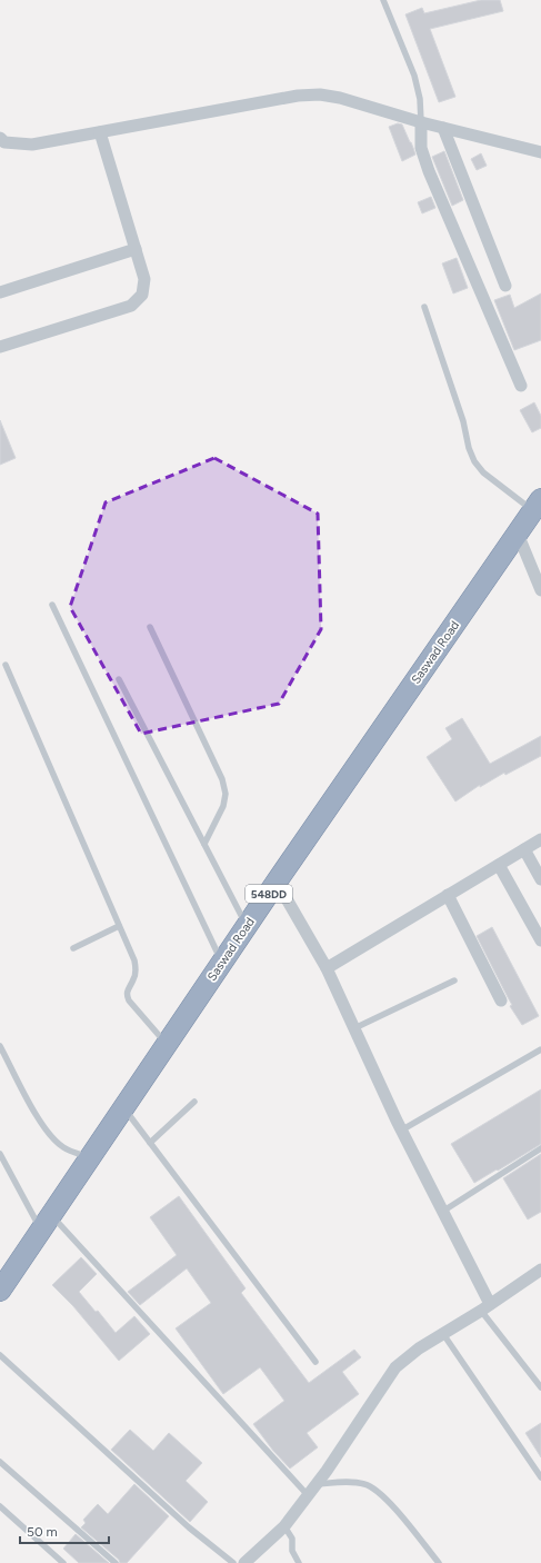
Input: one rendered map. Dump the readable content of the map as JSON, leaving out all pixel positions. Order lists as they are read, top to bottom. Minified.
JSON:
{"streets":{"highway":["Saswad Road","548DD"]},"scale_bar":"50 m"}
